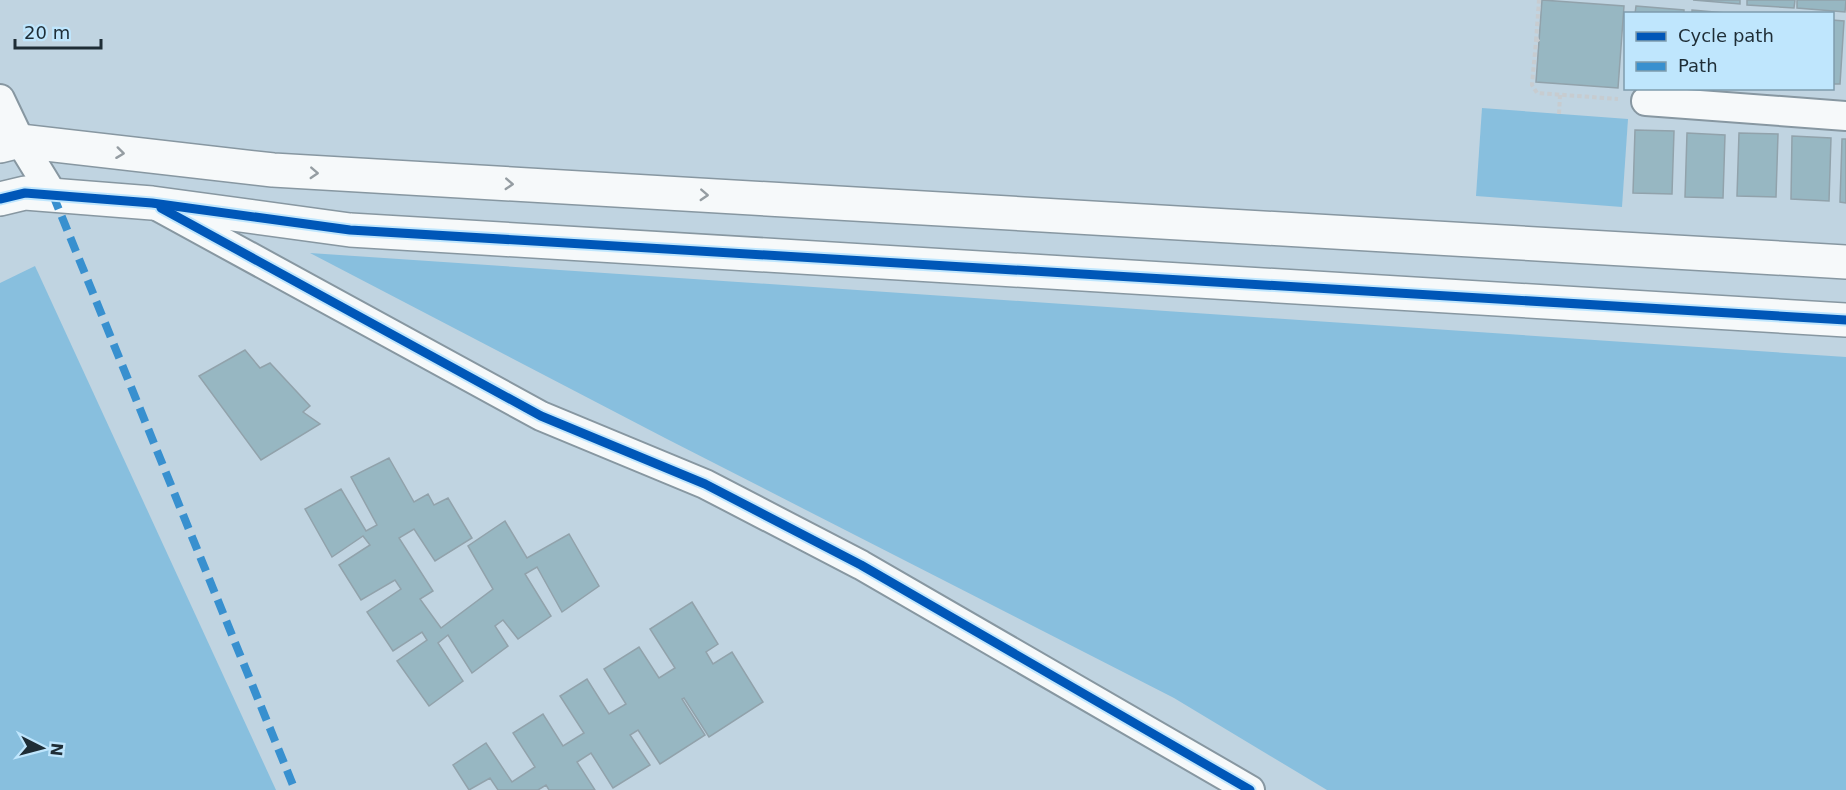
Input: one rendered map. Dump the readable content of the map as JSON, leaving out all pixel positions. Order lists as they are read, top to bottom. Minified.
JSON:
{"legend":["Cycle path","Path"],"scale_bar":"20 m","north":"right"}
